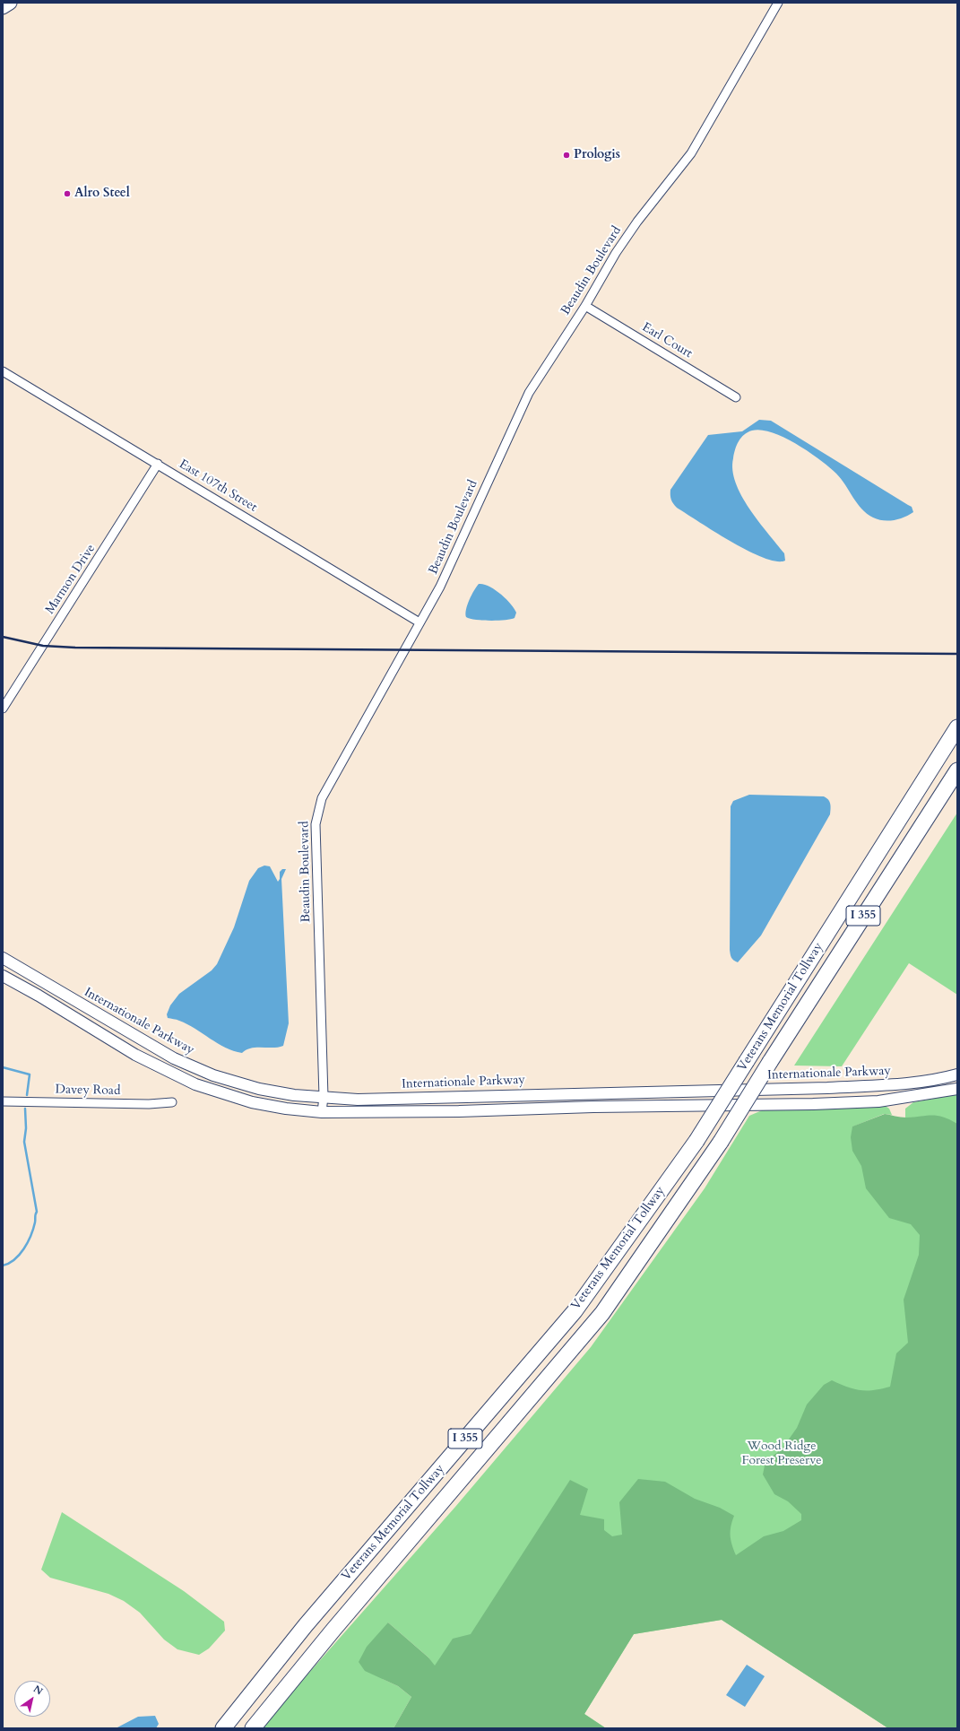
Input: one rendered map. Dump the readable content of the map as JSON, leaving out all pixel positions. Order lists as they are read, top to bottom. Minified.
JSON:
{"streets":{"highway":["I 355","Veterans Memorial Tollway"],"street":["Beaudin Boulevard","Earl Court","East 107th Street","Marmon Drive","Internationale Parkway","Davey Road"]},"crossings":[["Beaudin Boulevard","Earl Court"],["Beaudin Boulevard","East 107th Street"],["Beaudin Boulevard","Internationale Parkway"],["East 107th Street","Marmon Drive"]],"parks":["Wood Ridge Forest Preserve"],"places":["Prologis","Alro Steel"],"north":"top right"}
